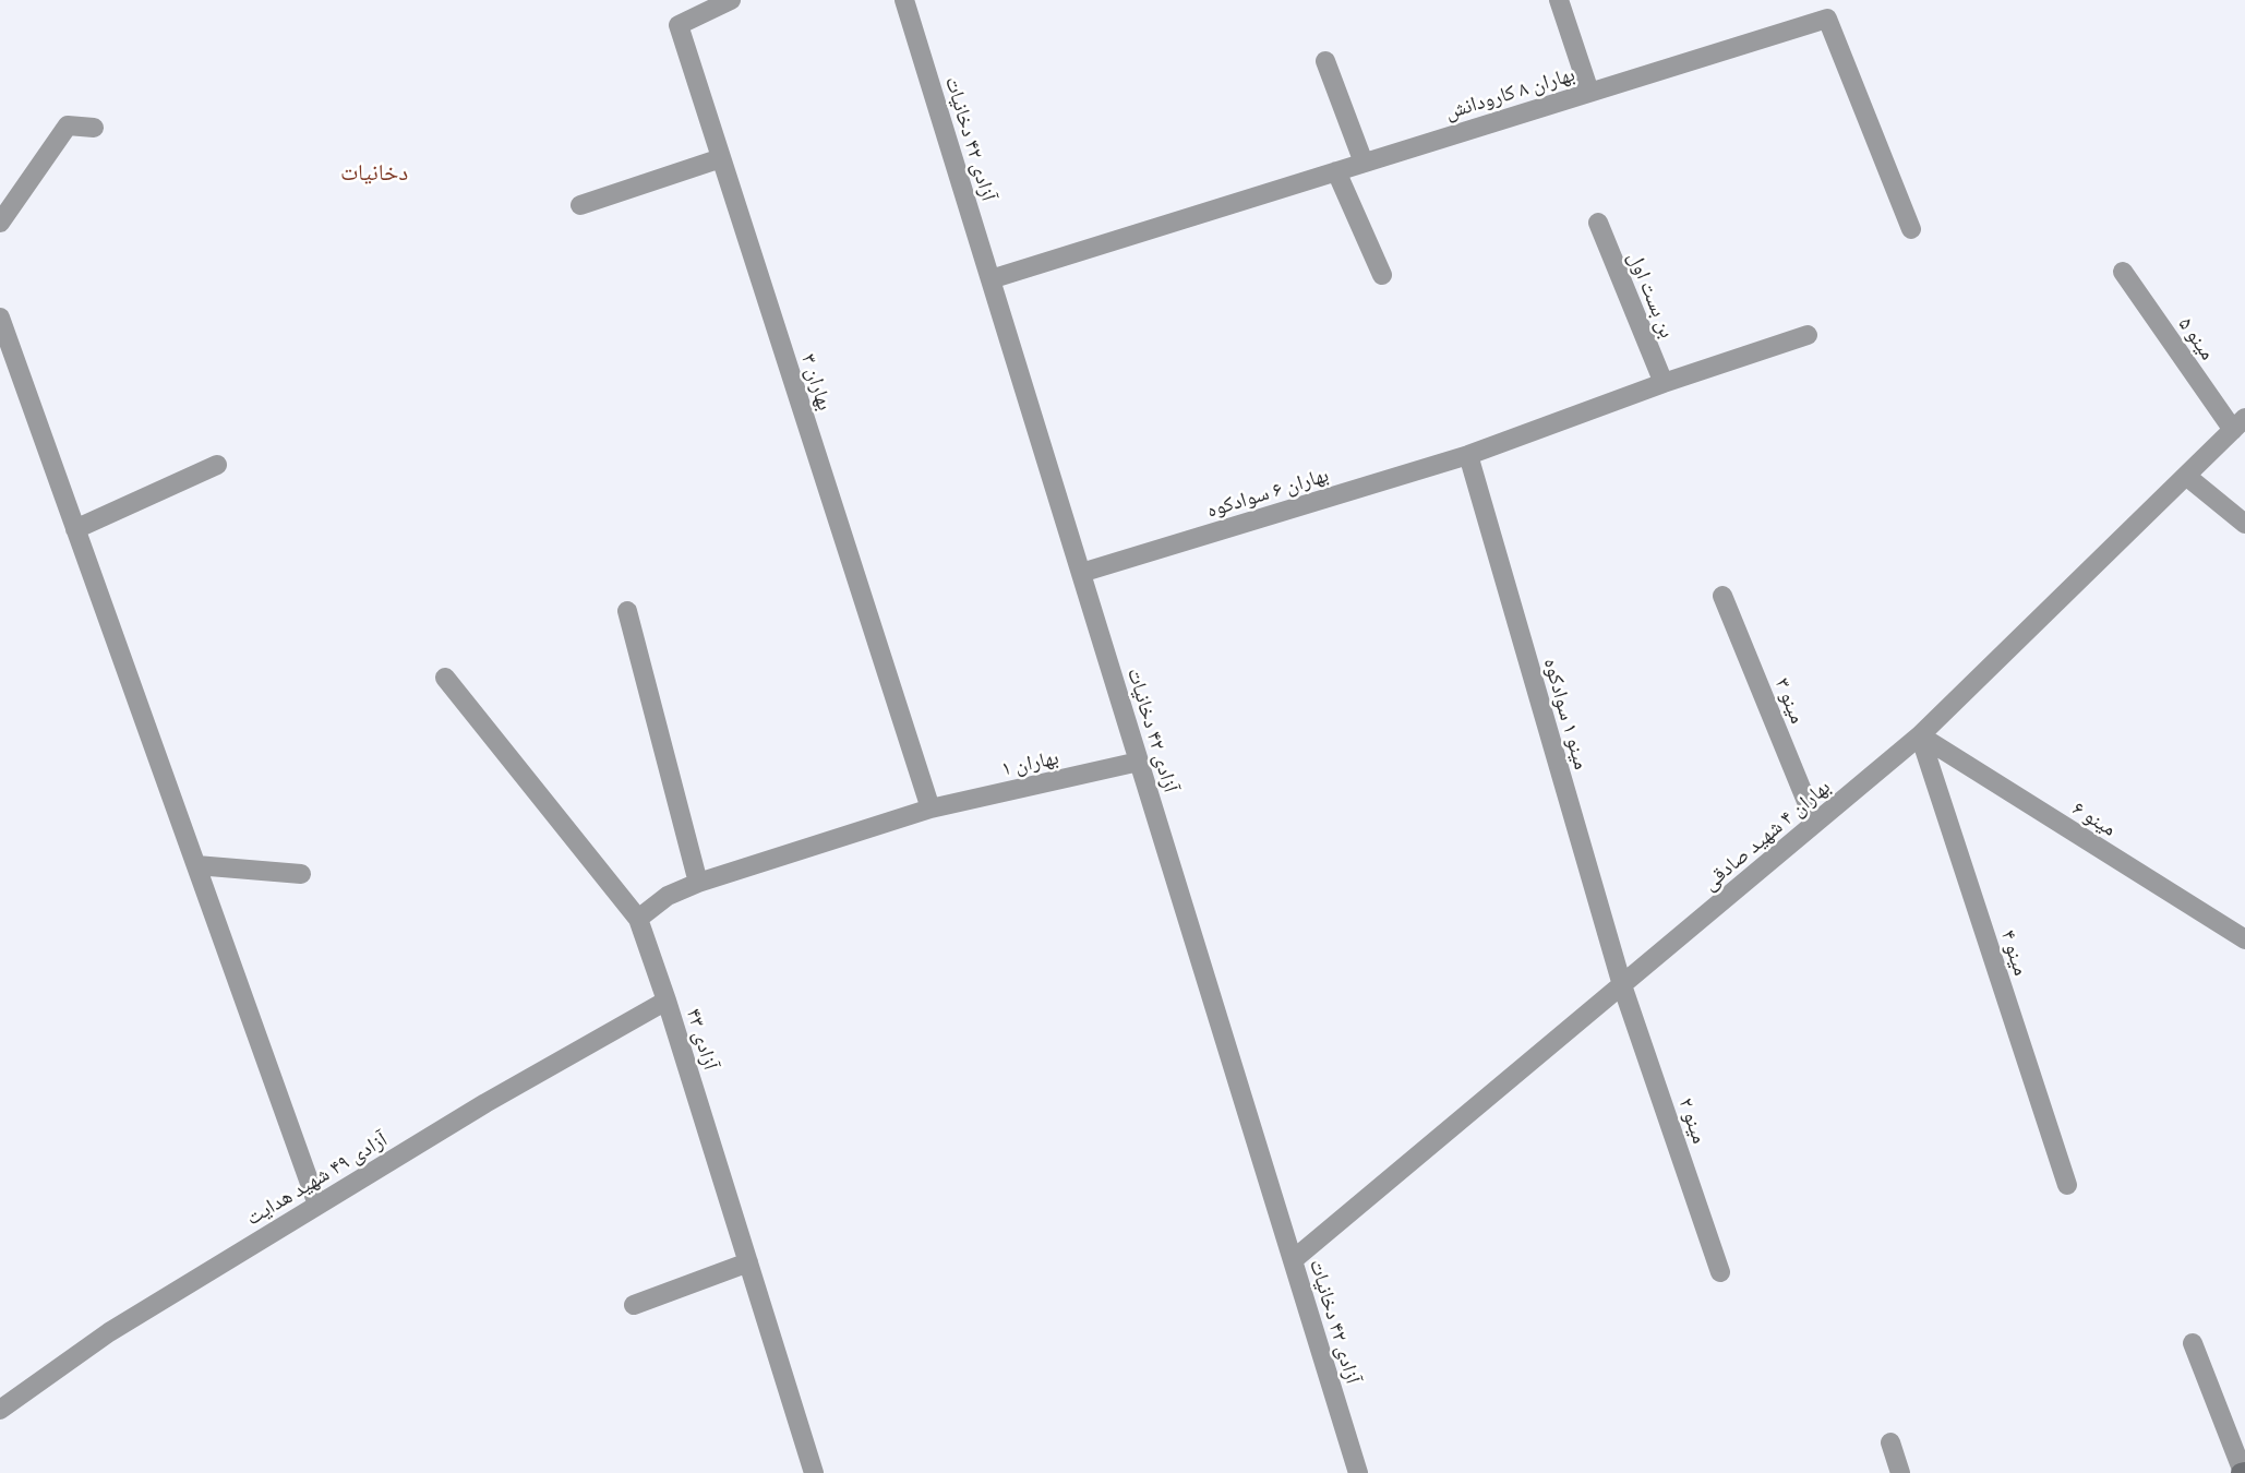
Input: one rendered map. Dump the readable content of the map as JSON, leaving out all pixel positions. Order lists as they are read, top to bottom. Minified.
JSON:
{"streets":{"street":["بهاران ۸ کارودانش","آزادی ۴۲ دخانیات","بن بست اول","مینو ۵","بهاران ۳","بهاران ۶ سوادکوه","مینو ۳","مینو ۱ سوادکوه","بهاران ۱","مینو ۶","بهاران ۴ شهید صادقی","مینو ۴","آزادی ۴۳","مینو ۲","آزادی ۴۹ شهید هدایت"]},"crossings":[["بهاران ۸ کارودانش","آزادی ۴۲ دخانیات"],["آزادی ۴۲ دخانیات","بهاران ۶ سوادکوه"],["آزادی ۴۲ دخانیات","بهاران ۱"],["آزادی ۴۲ دخانیات","بهاران ۴ شهید صادقی"],["بن بست اول","بهاران ۶ سوادکوه"],["مینو ۵","بهاران ۴ شهید صادقی"],["بهاران ۳","بهاران ۱"],["بهاران ۶ سوادکوه","مینو ۱ سوادکوه"],["مینو ۳","بهاران ۴ شهید صادقی"],["مینو ۱ سوادکوه","بهاران ۴ شهید صادقی"],["مینو ۱ سوادکوه","مینو ۲"],["مینو ۶","بهاران ۴ شهید صادقی"],["مینو ۶","مینو ۴"],["بهاران ۴ شهید صادقی","مینو ۴"],["بهاران ۴ شهید صادقی","مینو ۲"],["آزادی ۴۳","آزادی ۴۹ شهید هدایت"]],"districts":["دخانیات"]}
